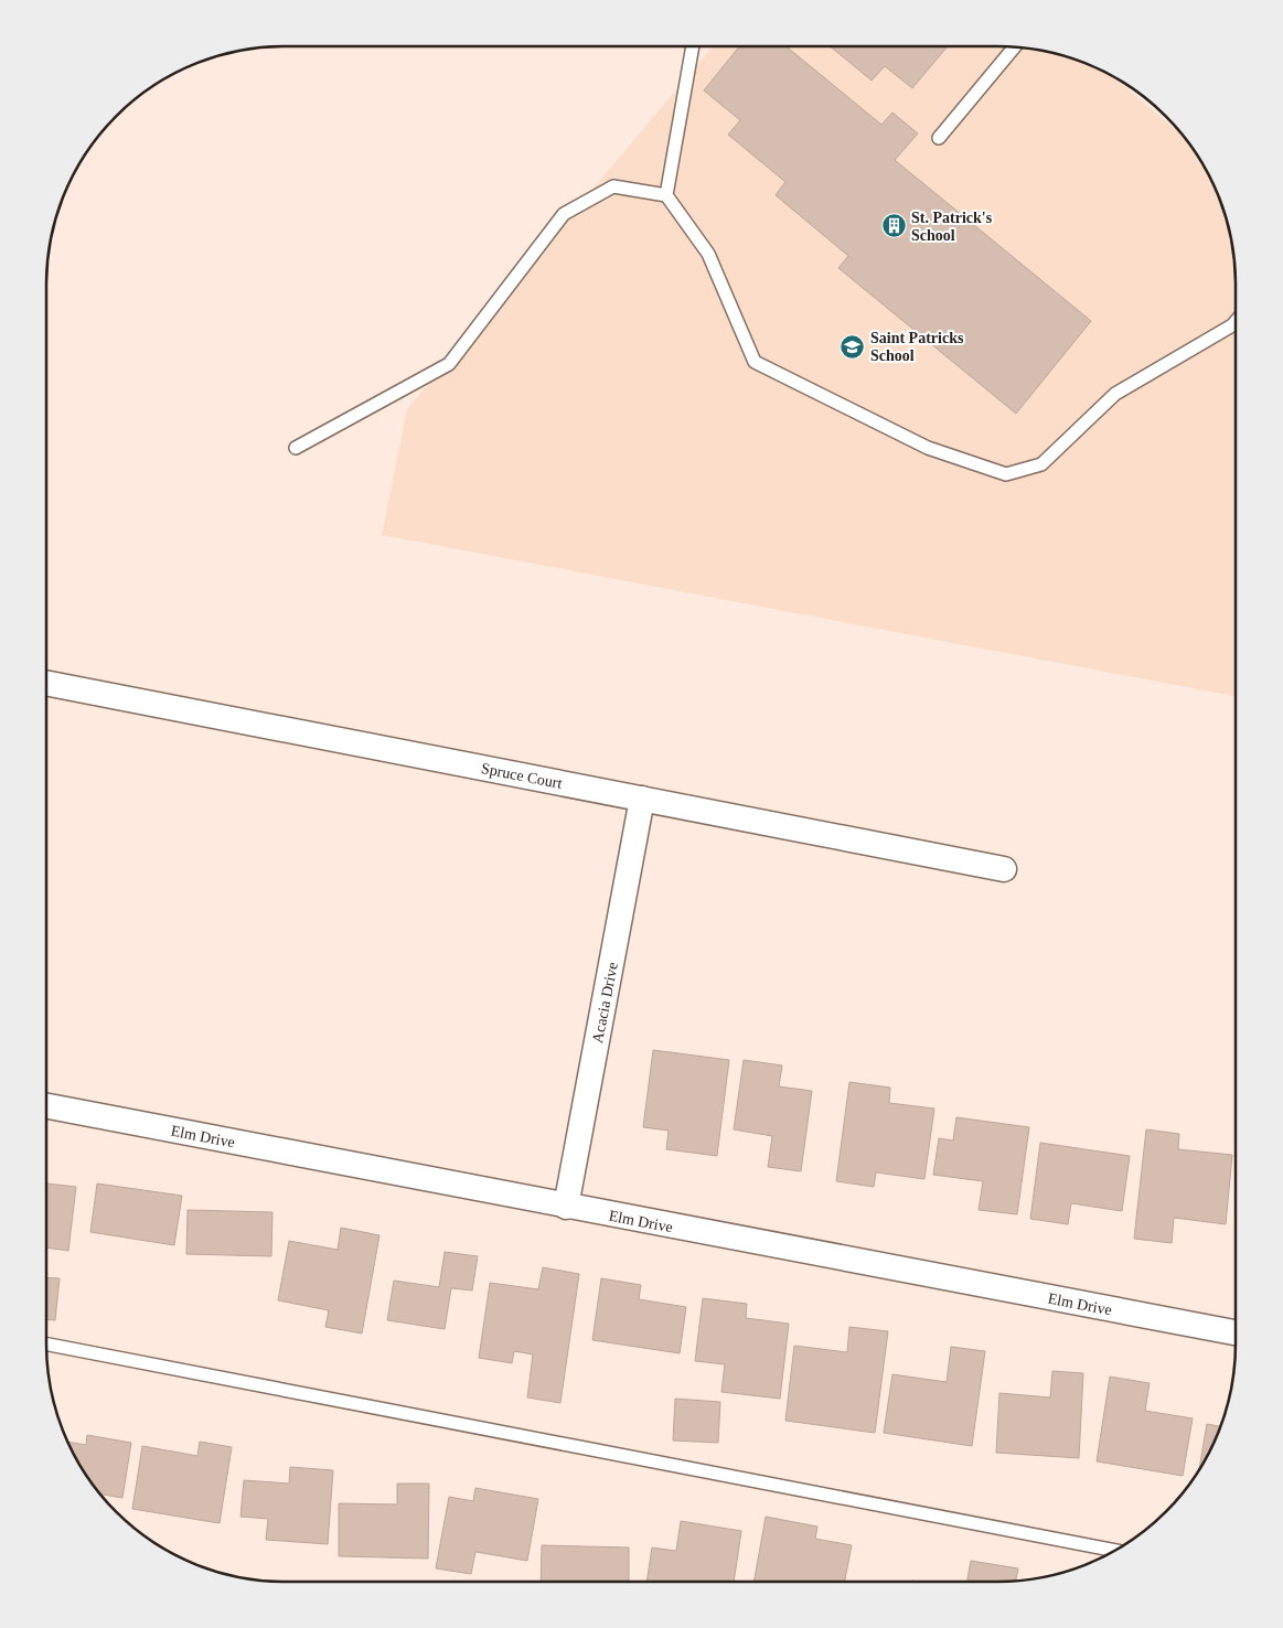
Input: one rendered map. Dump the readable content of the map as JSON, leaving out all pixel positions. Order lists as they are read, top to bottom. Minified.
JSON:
{"streets":{"street":["Spruce Court","Acacia Drive","Elm Drive"]},"crossings":[["Spruce Court","Acacia Drive"],["Acacia Drive","Elm Drive"]],"places":{"building":["St. Patrick's School"],"school or university":["Saint Patricks School"]}}
